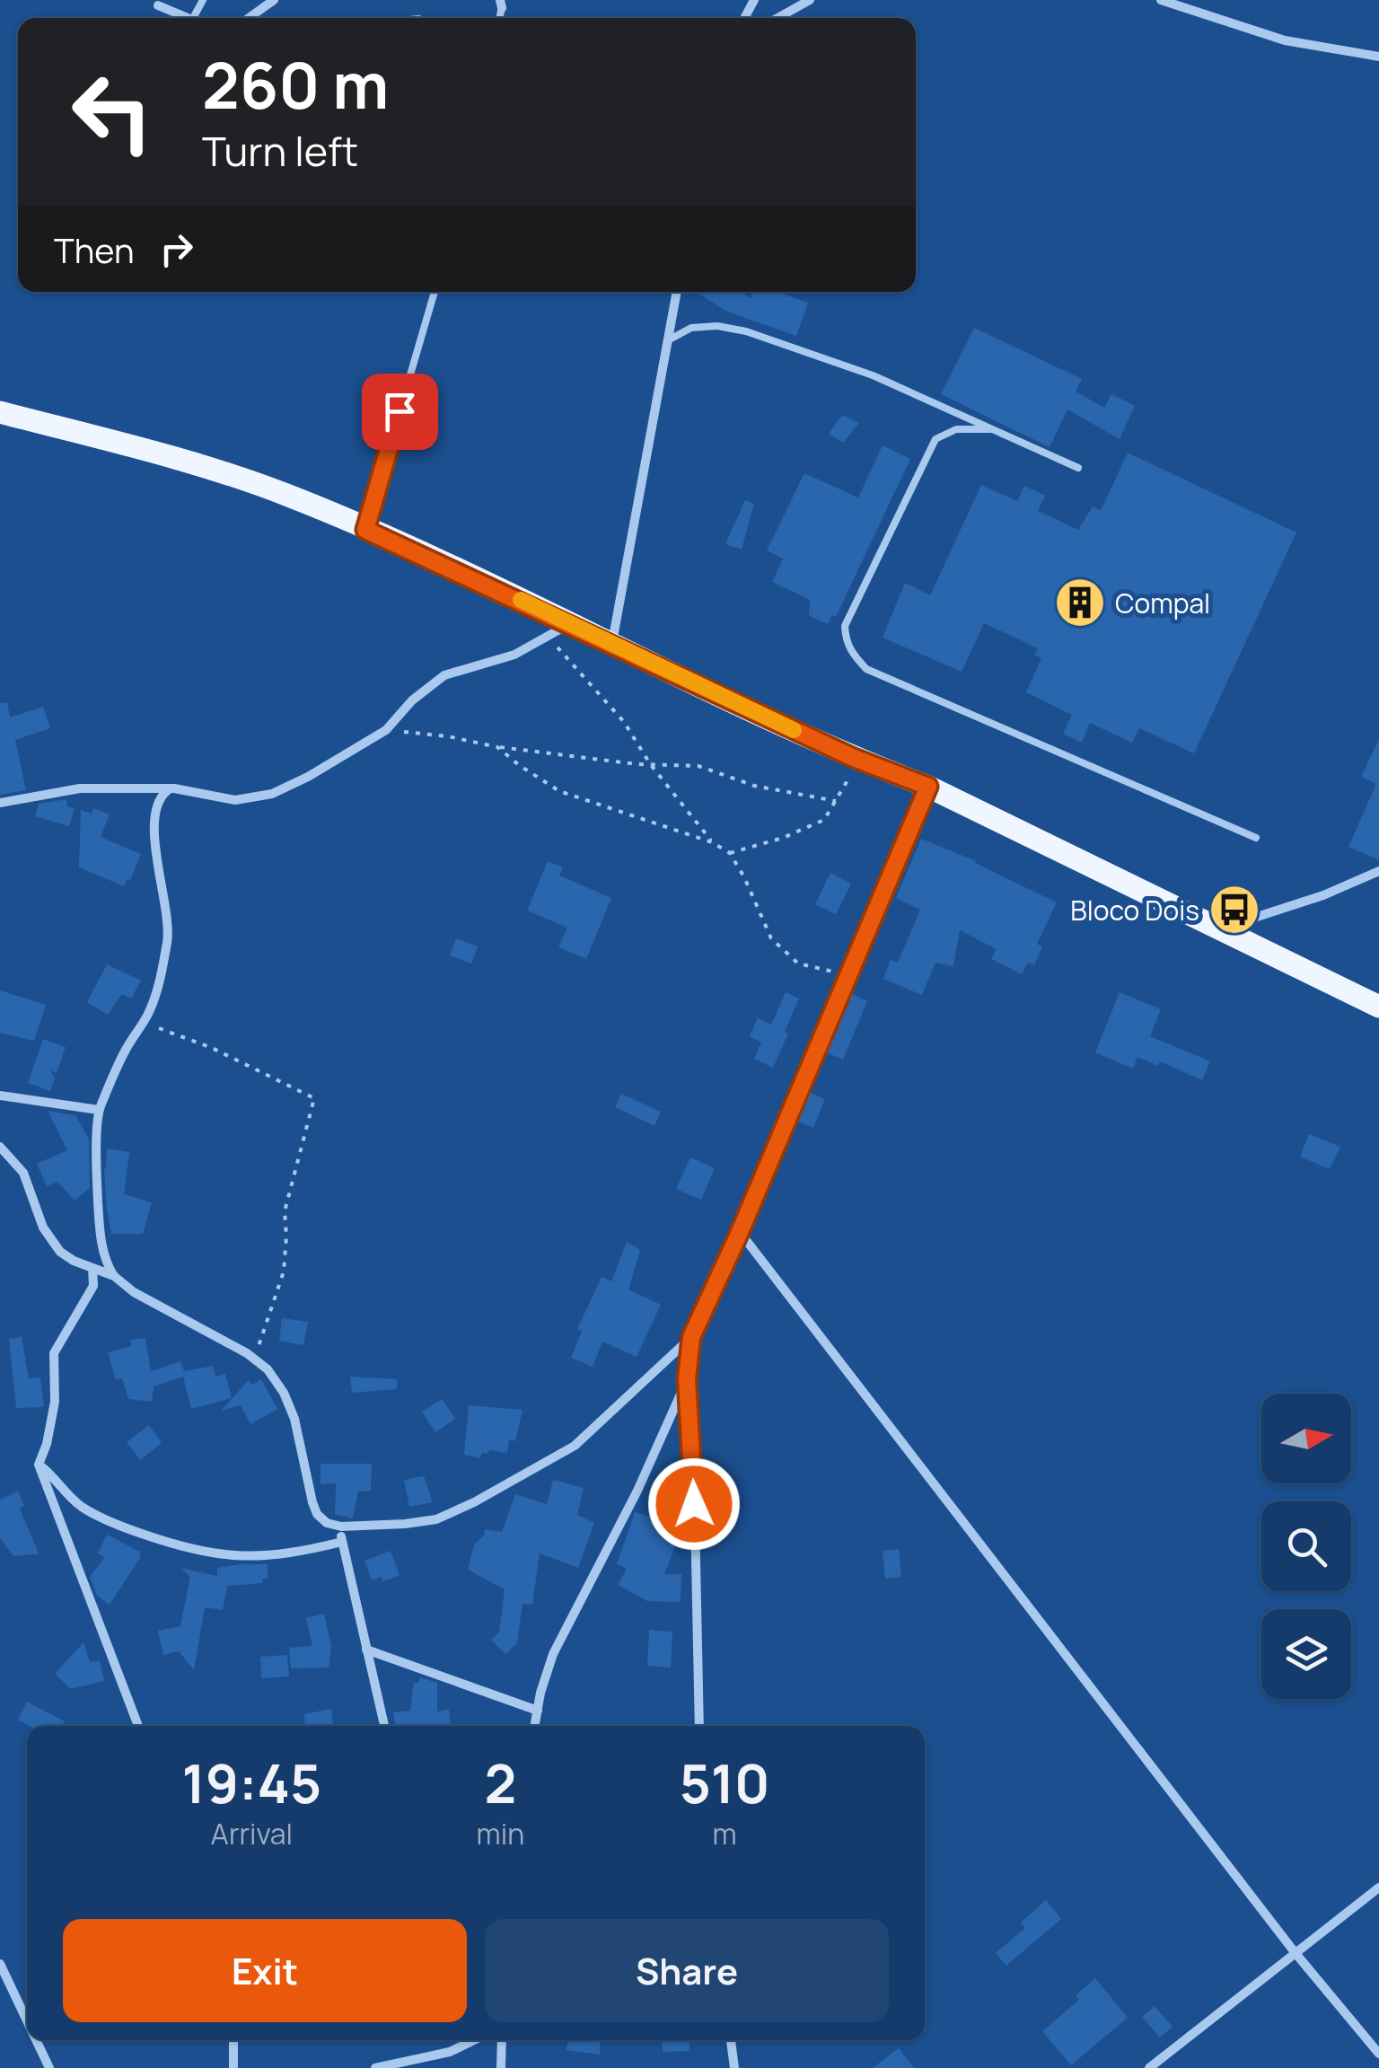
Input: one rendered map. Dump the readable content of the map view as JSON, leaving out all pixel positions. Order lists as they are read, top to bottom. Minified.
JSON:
{"places":{"building":["Compal"],"bus stop":["Bloco Dois"]},"north":"right","page":{"turn":["260 m","Turn left"],"then":"Then","eta":["19:45","Arrival","2","min","510","m"],"buttons":["Exit","Share"]}}
